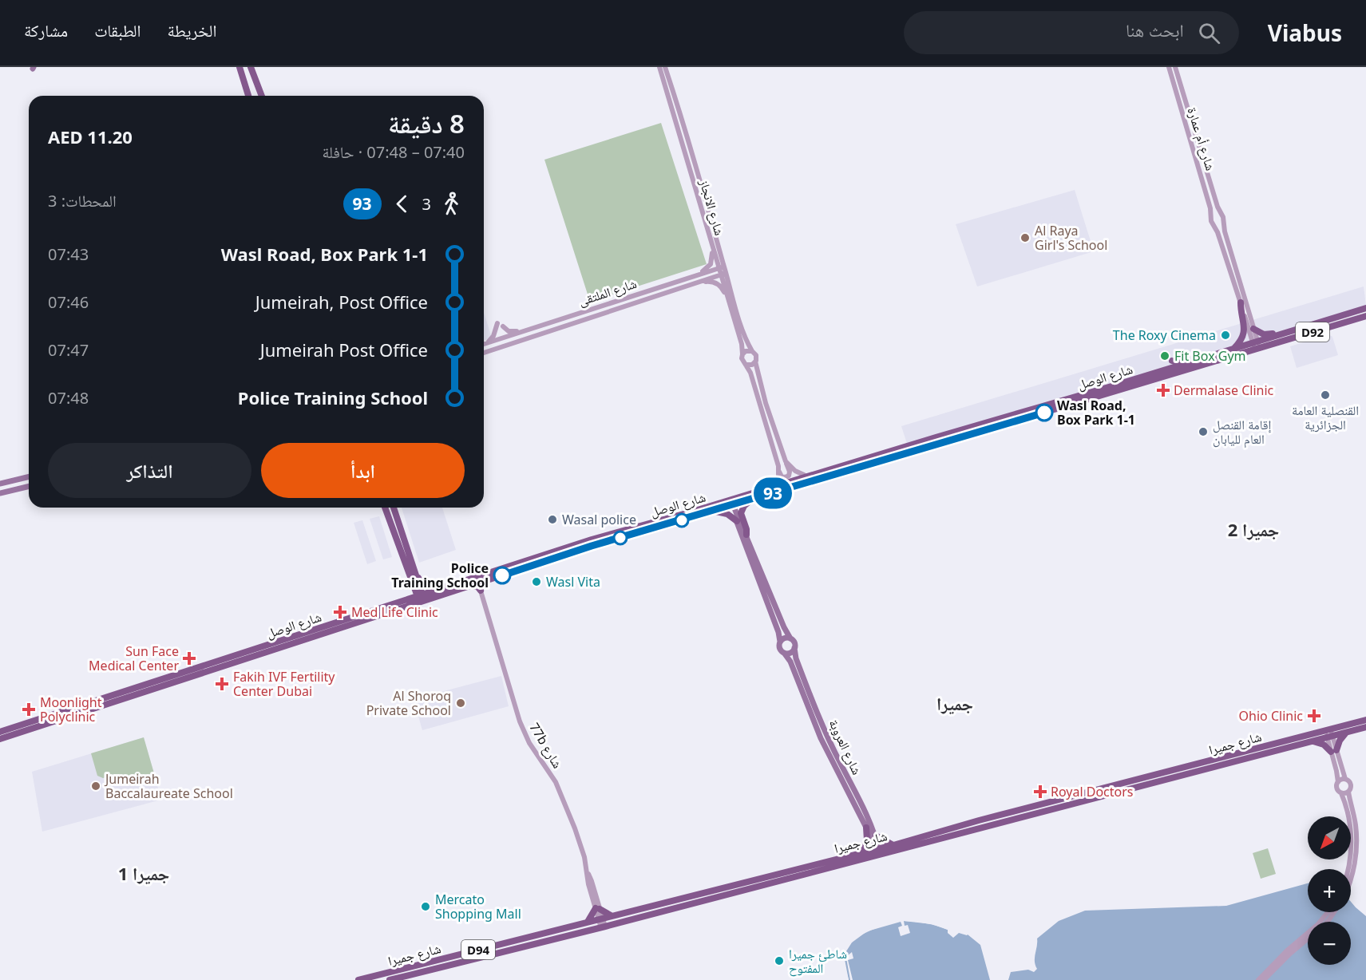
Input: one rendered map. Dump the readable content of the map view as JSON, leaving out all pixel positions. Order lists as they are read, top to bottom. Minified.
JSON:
{"streets":{"main road":["D92","شارع الوصل","شارع جميرا","شارع العروبة","D94"],"street":["شارع أم عمارة","شارع الانجاز","شارع الملتقى","77b شارع"]},"crossings":[["شارع الانجاز","شارع الملتقى"],["شارع الوصل","77b شارع"],["شارع جميرا","77b شارع"],["شارع جميرا","شارع العروبة"]],"districts":["جميرا 2","جميرا","جميرا 1"],"places":{"other":["Al Raya Girl's School","The Roxy Cinema","Fit Box Gym","القنصلية العامة الجزائرية","Wasl Road, Box Park 1-1","إقامة القنصل العام لليابان","Wasal police","Police Training School","Wasl Vita","Al Shoroq Private School","Jumeirah Baccalaureate School","Mercato Shopping Mall","شاطئ جميرا المفتوح"],"health":["Dermalase Clinic","Med Life Clinic","Sun Face Medical Center","Fakih IVF Fertility Center Dubai","Moonlight Polyclinic","Ohio Clinic","Royal Doctors"]},"lines":["bus line 93"],"north":"bottom left","page":{"header":"Viabus","search":"ابحث هنا","nav":["الخريطة","الطبقات","مشاركة"],"on_map":"93","heading":["8 دقيقة","07:40 – 07:48 · حافلة","AED 11.20"],"legs":["3","93","المحطات: 3"],"list":[{"name":"Wasl Road, Box Park 1-1","value":"07:43"},{"name":"Jumeirah, Post Office","value":"07:46"},{"name":"Jumeirah Post Office","value":"07:47"},{"name":"Police Training School","value":"07:48"}],"buttons":["ابدأ","التذاكر"],"map_buttons":["+","−"]}}
